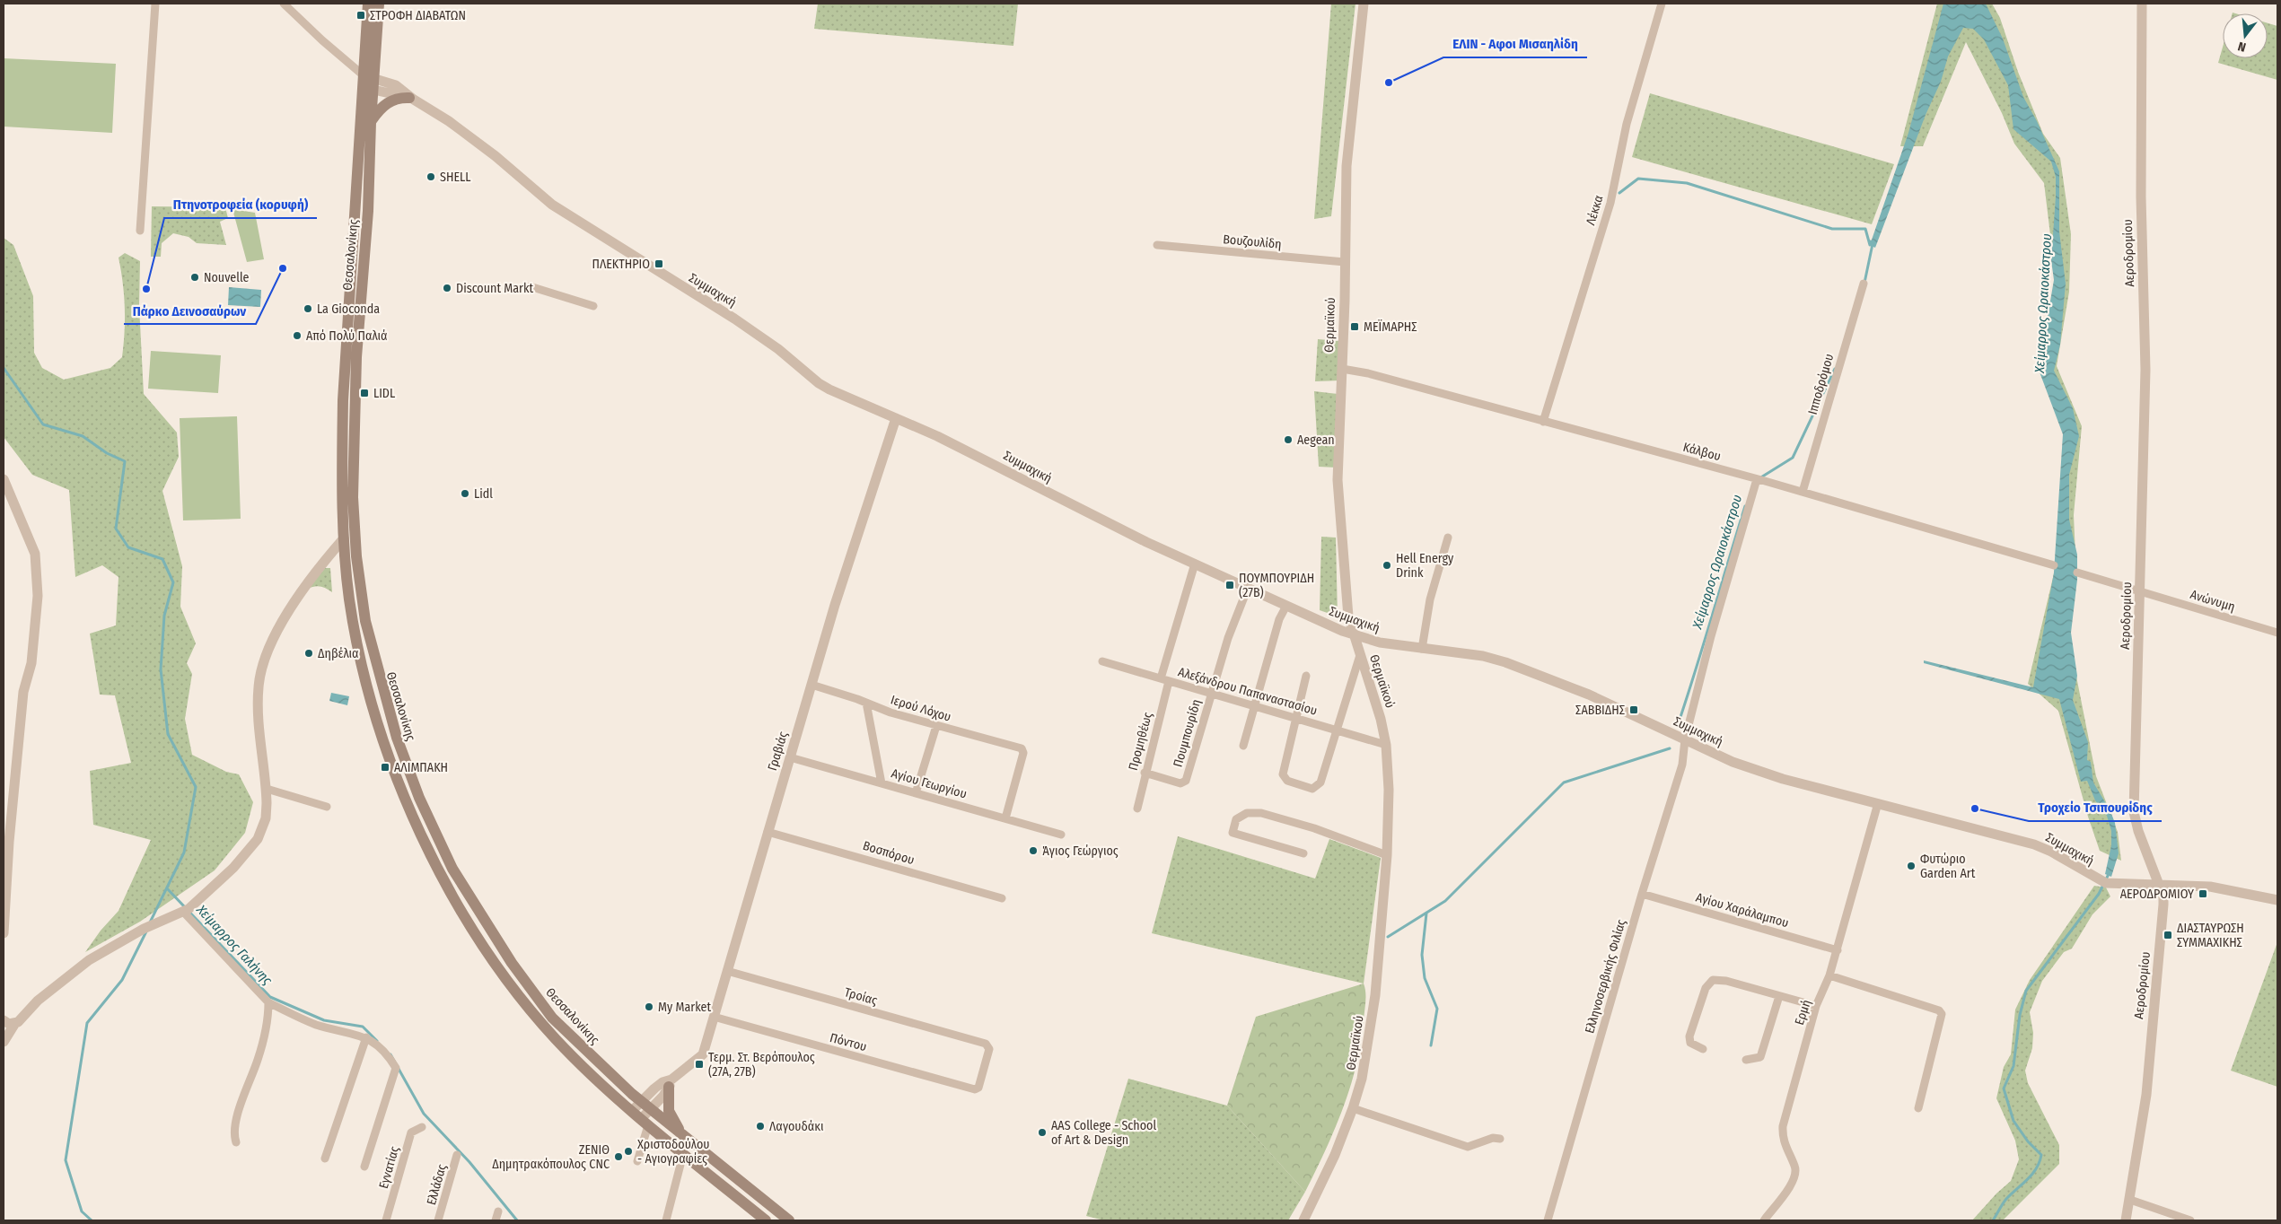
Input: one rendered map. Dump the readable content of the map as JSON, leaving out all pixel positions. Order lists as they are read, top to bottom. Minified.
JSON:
{"streets":{"main road":["Θεσσαλονίκης"],"street":["Λέκκα","Βουζουλίδη","Αεροδρομίου","Συμμαχική","Θερμαϊκού","Ιπποδρόμου","Κάλβου","Ανώνυμη","Αλεξάνδρου Παπαναστασίου","Ιερού Λόχου","Πουμπουρίδη","Προμηθέως","Γραβιάς","Αγίου Γεωργίου","Βοσπόρου","Αγίου Χαράλαμπου","Ελληνοσερβικής Φιλίας","Τροίας","Ερμή","Πόντου","Εγνατίας","Ελλάδας"]},"crossings":[["Λέκκα","Κάλβου"],["Βουζουλίδη","Θερμαϊκού"],["Αεροδρομίου","Συμμαχική"],["Αεροδρομίου","Ανώνυμη"],["Θεσσαλονίκης","Συμμαχική"],["Θεσσαλονίκης","Γραβιάς"],["Συμμαχική","Θερμαϊκού"],["Συμμαχική","Πουμπουρίδη"],["Συμμαχική","Προμηθέως"],["Συμμαχική","Γραβιάς"],["Συμμαχική","Ελληνοσερβικής Φιλίας"],["Συμμαχική","Ερμή"],["Θερμαϊκού","Κάλβου"],["Θερμαϊκού","Αλεξάνδρου Παπαναστασίου"],["Ιπποδρόμου","Κάλβου"],["Κάλβου","Ελληνοσερβικής Φιλίας"],["Αλεξάνδρου Παπαναστασίου","Πουμπουρίδη"],["Αλεξάνδρου Παπαναστασίου","Προμηθέως"],["Ιερού Λόχου","Γραβιάς"],["Ιερού Λόχου","Αγίου Γεωργίου"],["Πουμπουρίδη","Προμηθέως"],["Γραβιάς","Αγίου Γεωργίου"],["Γραβιάς","Βοσπόρου"],["Γραβιάς","Τροίας"],["Γραβιάς","Πόντου"],["Αγίου Χαράλαμπου","Ελληνοσερβικής Φιλίας"],["Αγίου Χαράλαμπου","Ερμή"],["Τροίας","Πόντου"]],"water":["Χείμαρρος Ωραιοκάστρου","Χείμαρρος Γαλήνης"],"places":{"transit":["ΣΤΡΟΦΗ ΔΙΑΒΑΤΩΝ","ΠΛΕΚΤΗΡΙΟ","ΜΕΪΜΑΡΗΣ","LIDL","ΠΟΥΜΠΟΥΡΙΔΗ (27Β)","ΣΑΒΒΙΔΗΣ","ΑΛΙΜΠΑΚΗ","ΑΕΡΟΔΡΟΜΙΟΥ","ΔΙΑΣΤΑΥΡΩΣΗ ΣΥΜΜΑΧΙΚΗΣ","Τερμ. Στ. Βερόπουλος (27Α, 27Β)"],"other":["ΕΛΙΝ - Αφοι Μισαηλίδη","SHELL","Πάρκο Δεινοσαύρων","Nouvelle","Discount Markt","Πτηνοτροφεία (κορυφή)","La Gioconda","Από Πολύ Παλιά","Aegean","Lidl","Hell Energy Drink","Δηβέλια","Τροχείο Τσιπουρίδης","Άγιος Γεώργιος","Φυτώριο Garden Art","My Market","Λαγουδάκι","AAS College - School of Art & Design","Χριστοδούλου - Αγιογραφίες","ΖΕΝΙΘ Δημητρακόπουλος CNC"]},"north":"bottom"}
